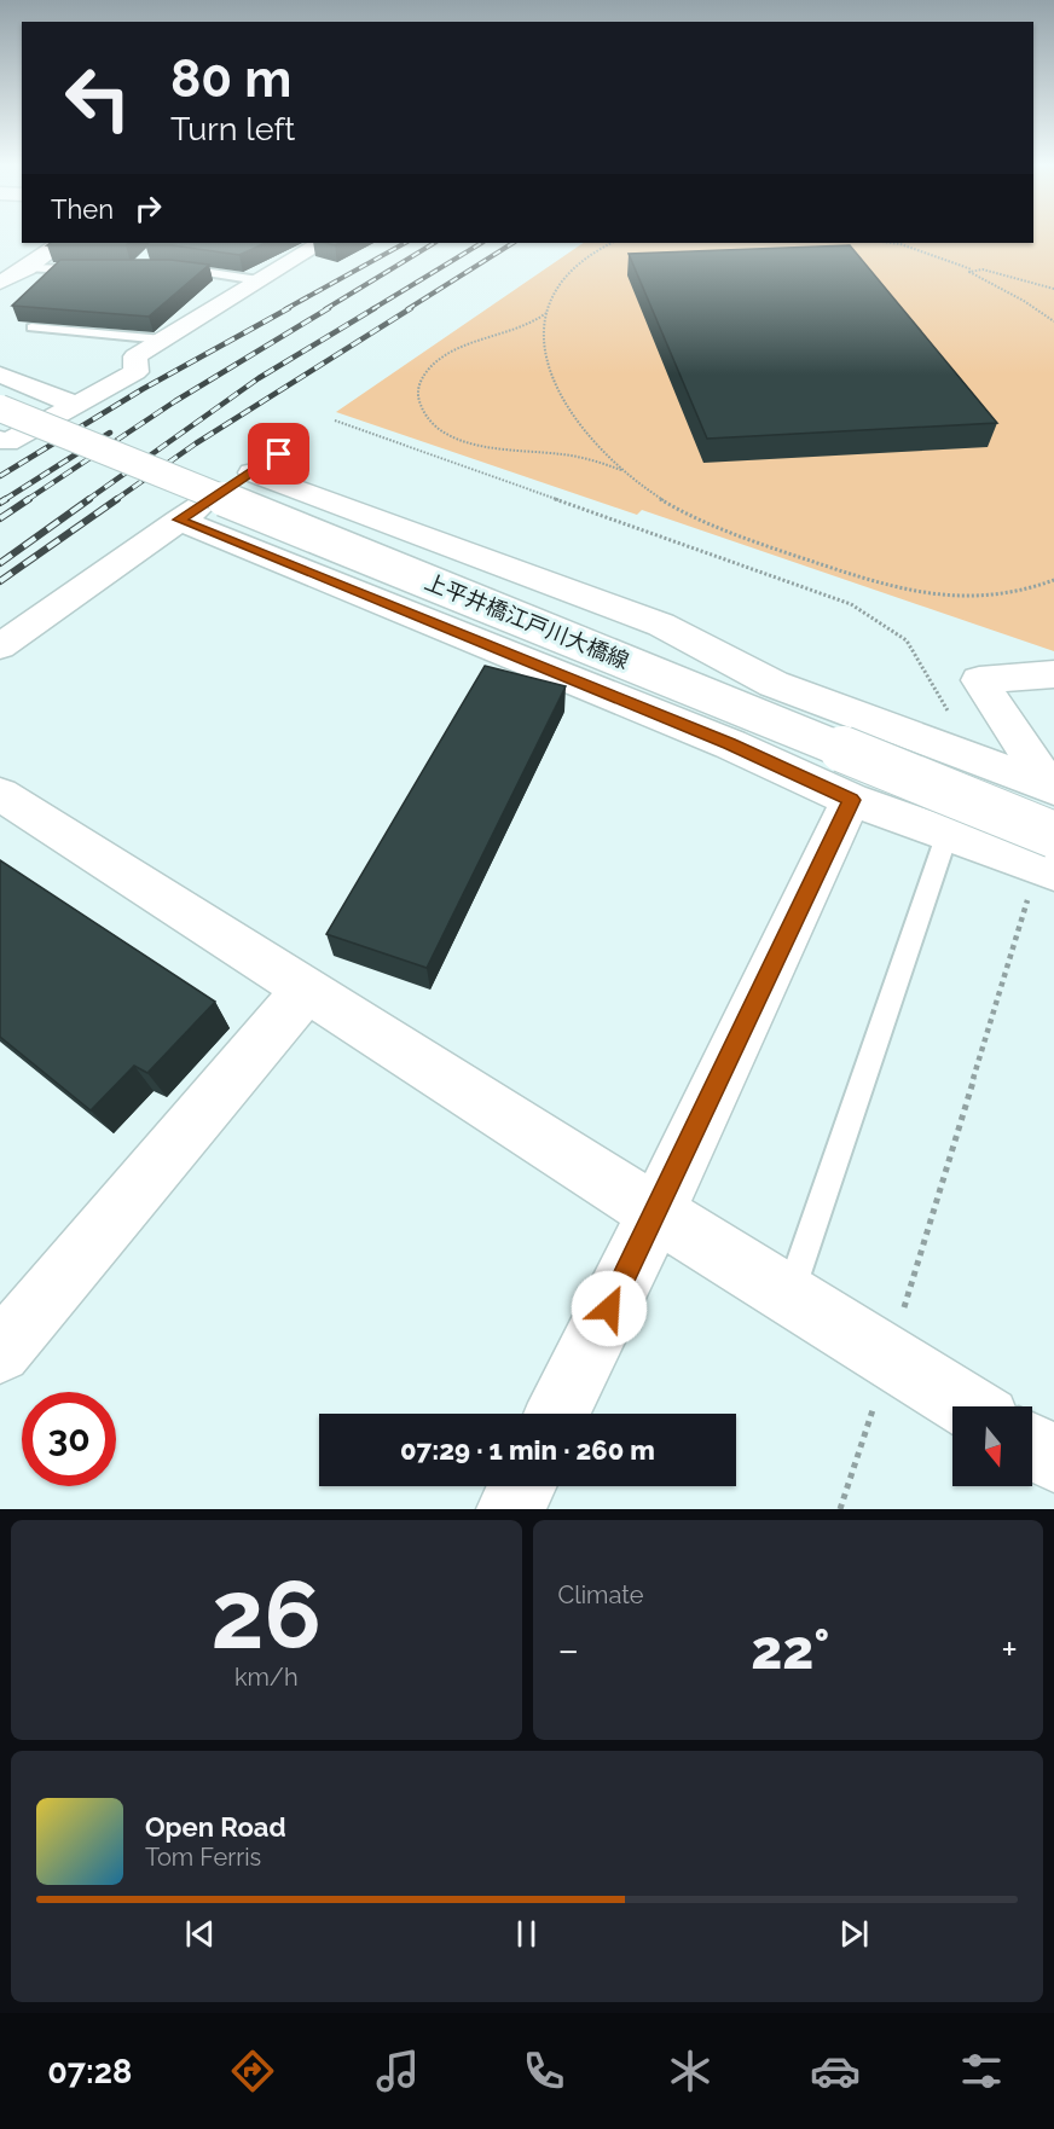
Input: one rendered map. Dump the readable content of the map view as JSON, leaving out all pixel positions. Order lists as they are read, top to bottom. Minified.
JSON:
{"streets":{"street":["上平井橋江戸川大橋線"]},"north":"bottom","page":{"turn":["80 m","Turn left"],"then":"Then","limit":"30","trip":"07:29 · 1 min · 260 m","tile":[["26","km/h"],"Climate"],"heat":["−","22°","+"],"song":["Open Road","Tom Ferris"],"tabs":"07:28"}}
